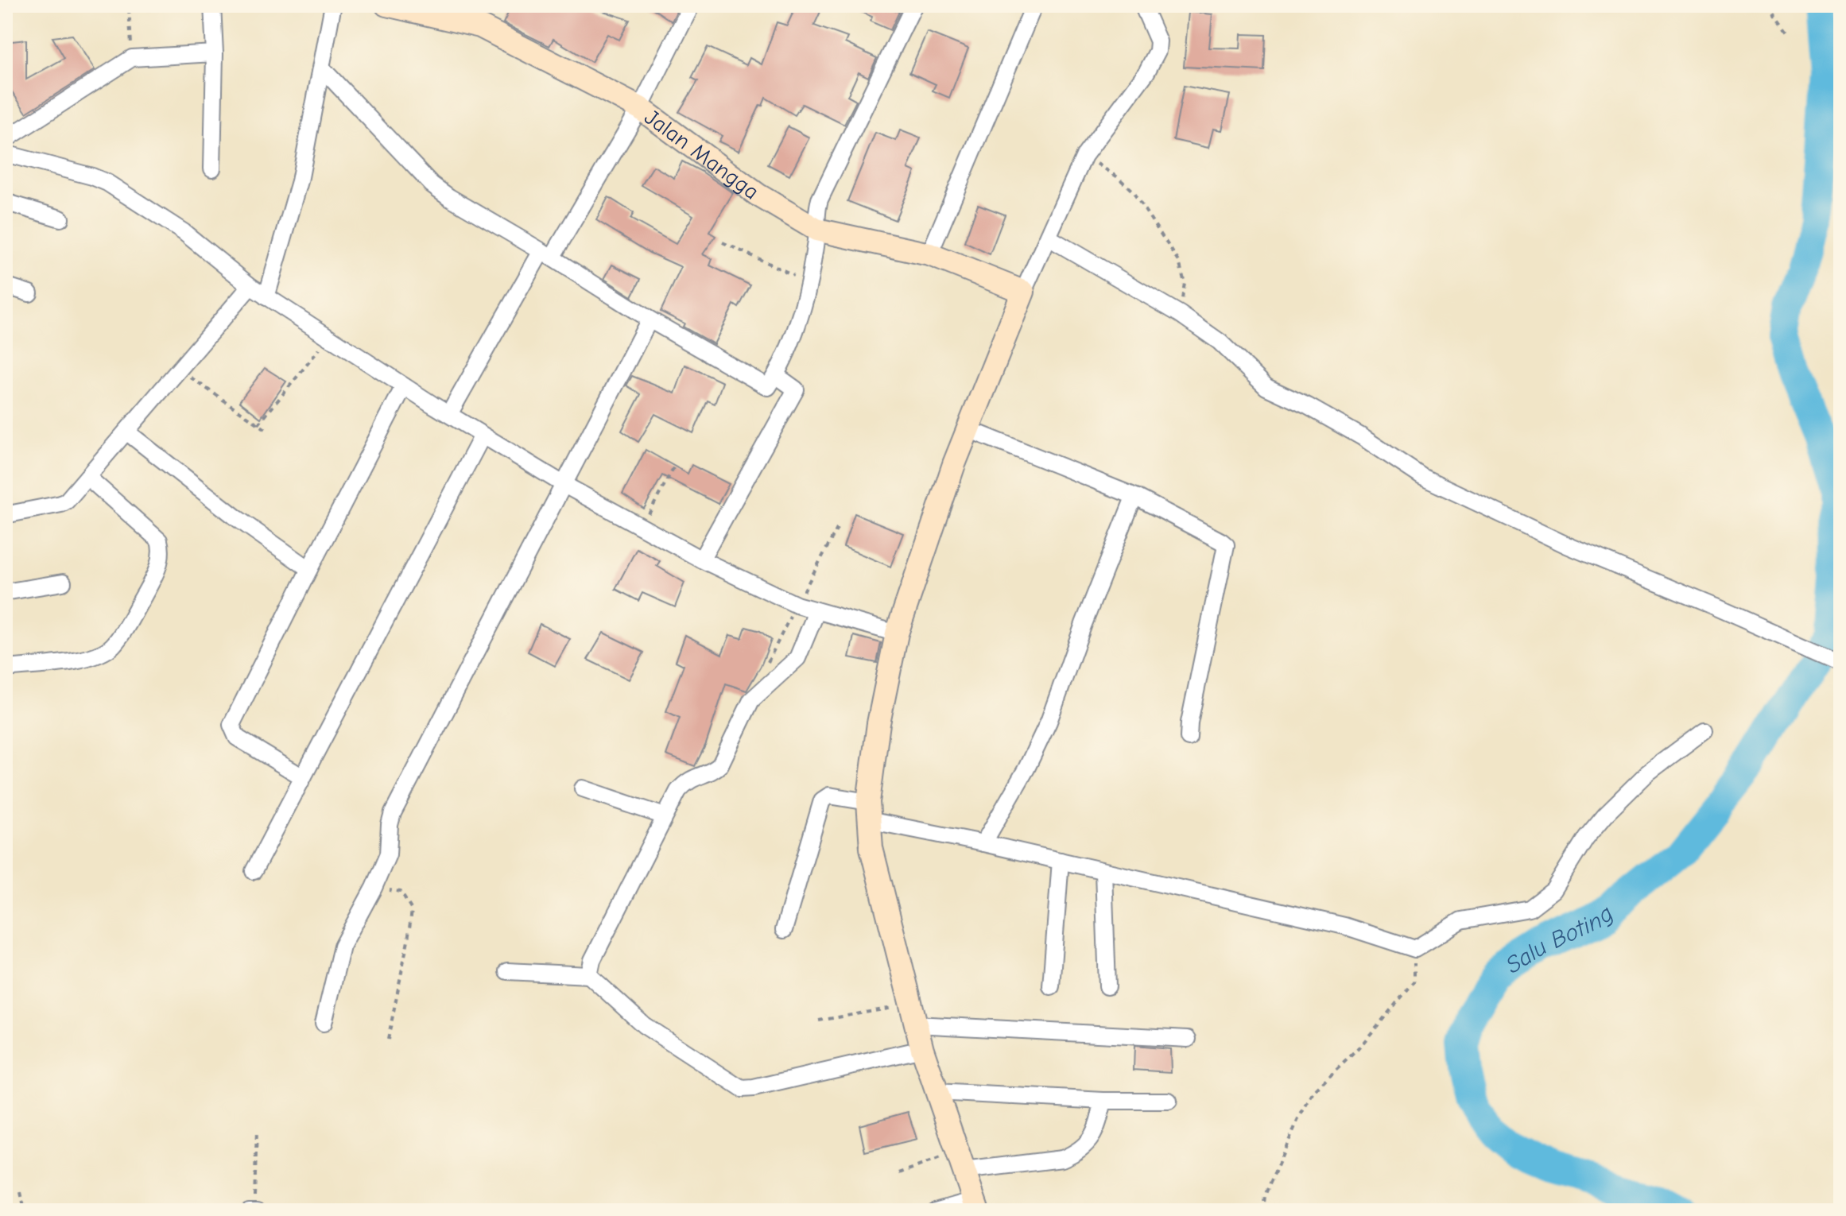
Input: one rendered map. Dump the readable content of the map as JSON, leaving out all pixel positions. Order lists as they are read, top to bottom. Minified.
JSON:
{"streets":{"street":["Jalan Mangga"]},"water":["Salu Boting"]}
